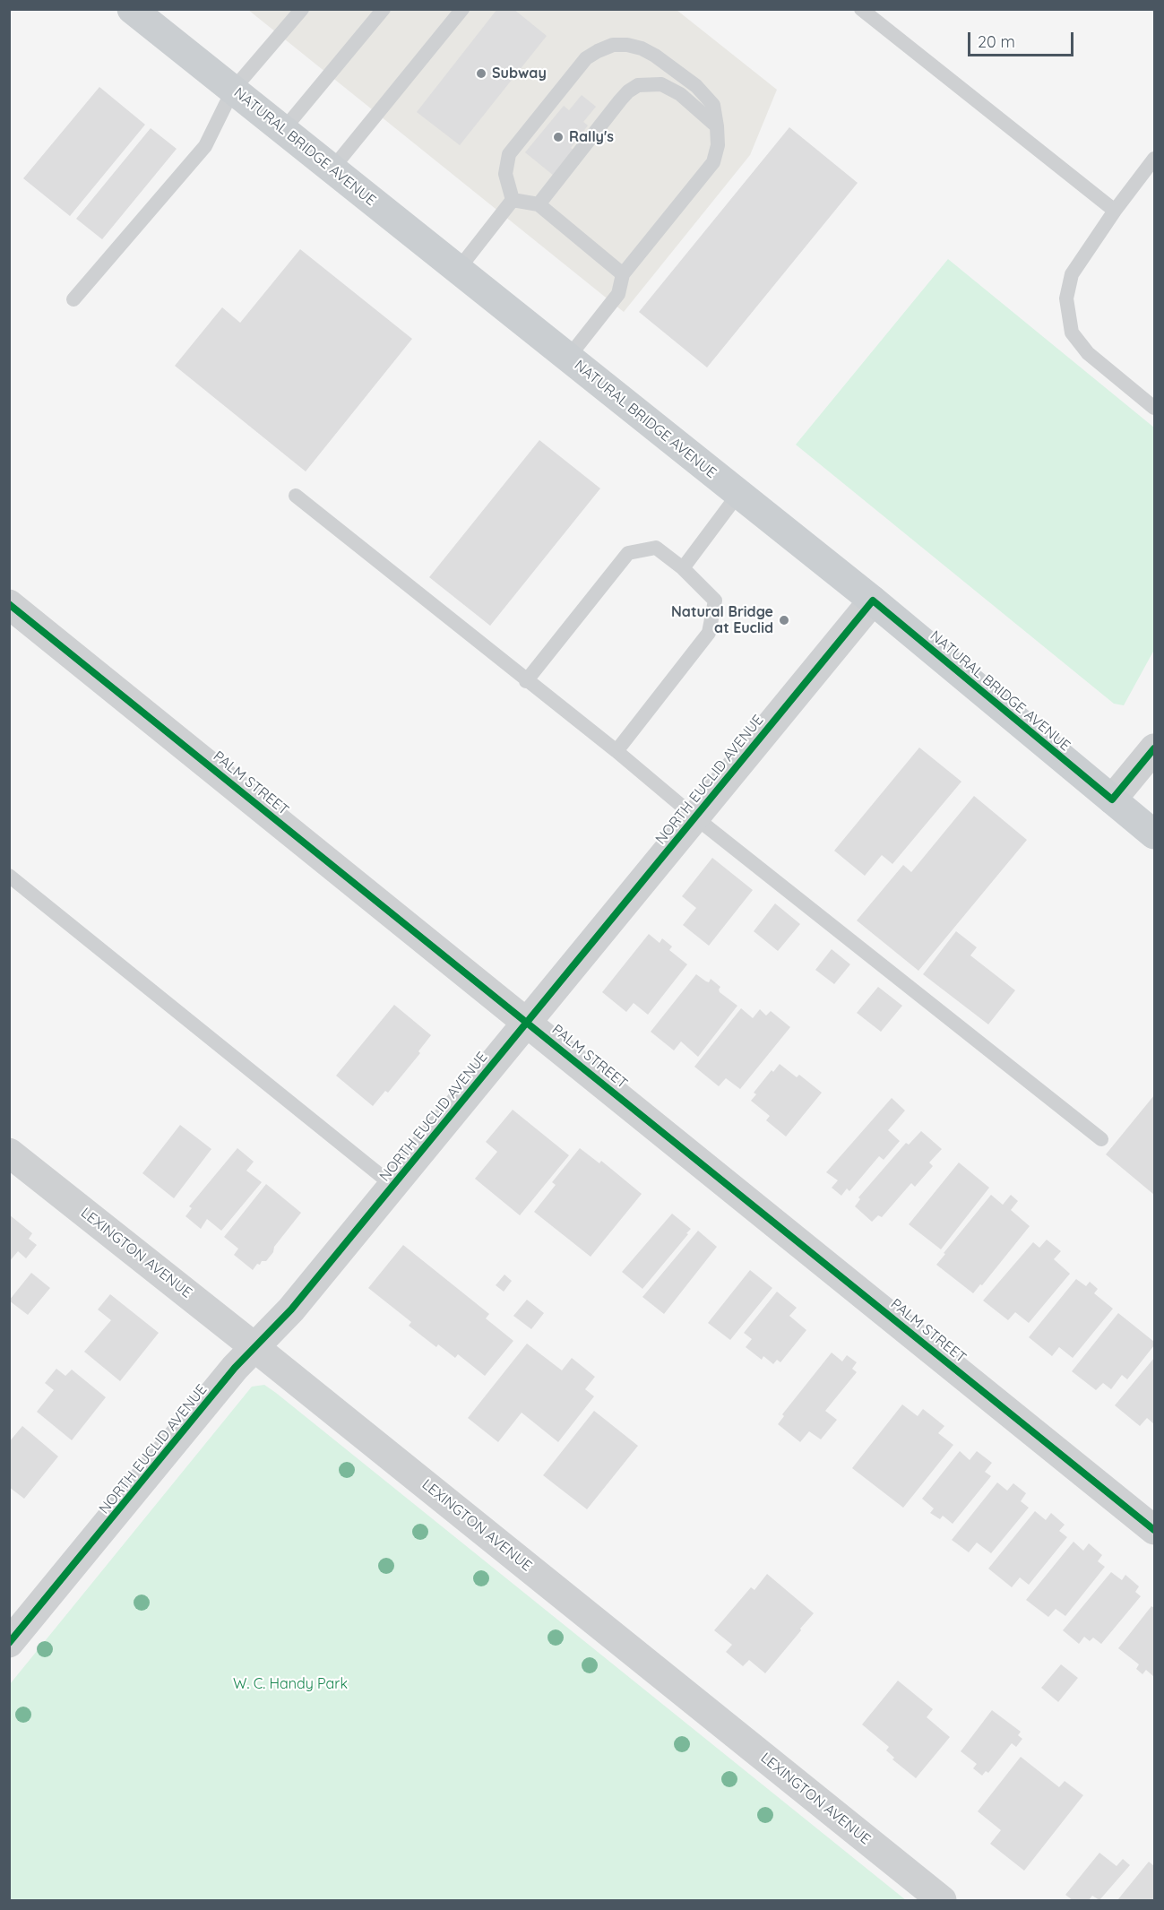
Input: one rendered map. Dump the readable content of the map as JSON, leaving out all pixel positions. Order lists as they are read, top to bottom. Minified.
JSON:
{"streets":{"main road":["NATURAL BRIDGE AVENUE"],"street":["NORTH EUCLID AVENUE","PALM STREET","LEXINGTON AVENUE"]},"crossings":[["NATURAL BRIDGE AVENUE","NORTH EUCLID AVENUE"],["NORTH EUCLID AVENUE","PALM STREET"],["NORTH EUCLID AVENUE","LEXINGTON AVENUE"]],"parks":["W. C. Handy Park"],"places":["Subway","Rally's","Natural Bridge at Euclid"],"scale_bar":"20 m"}
